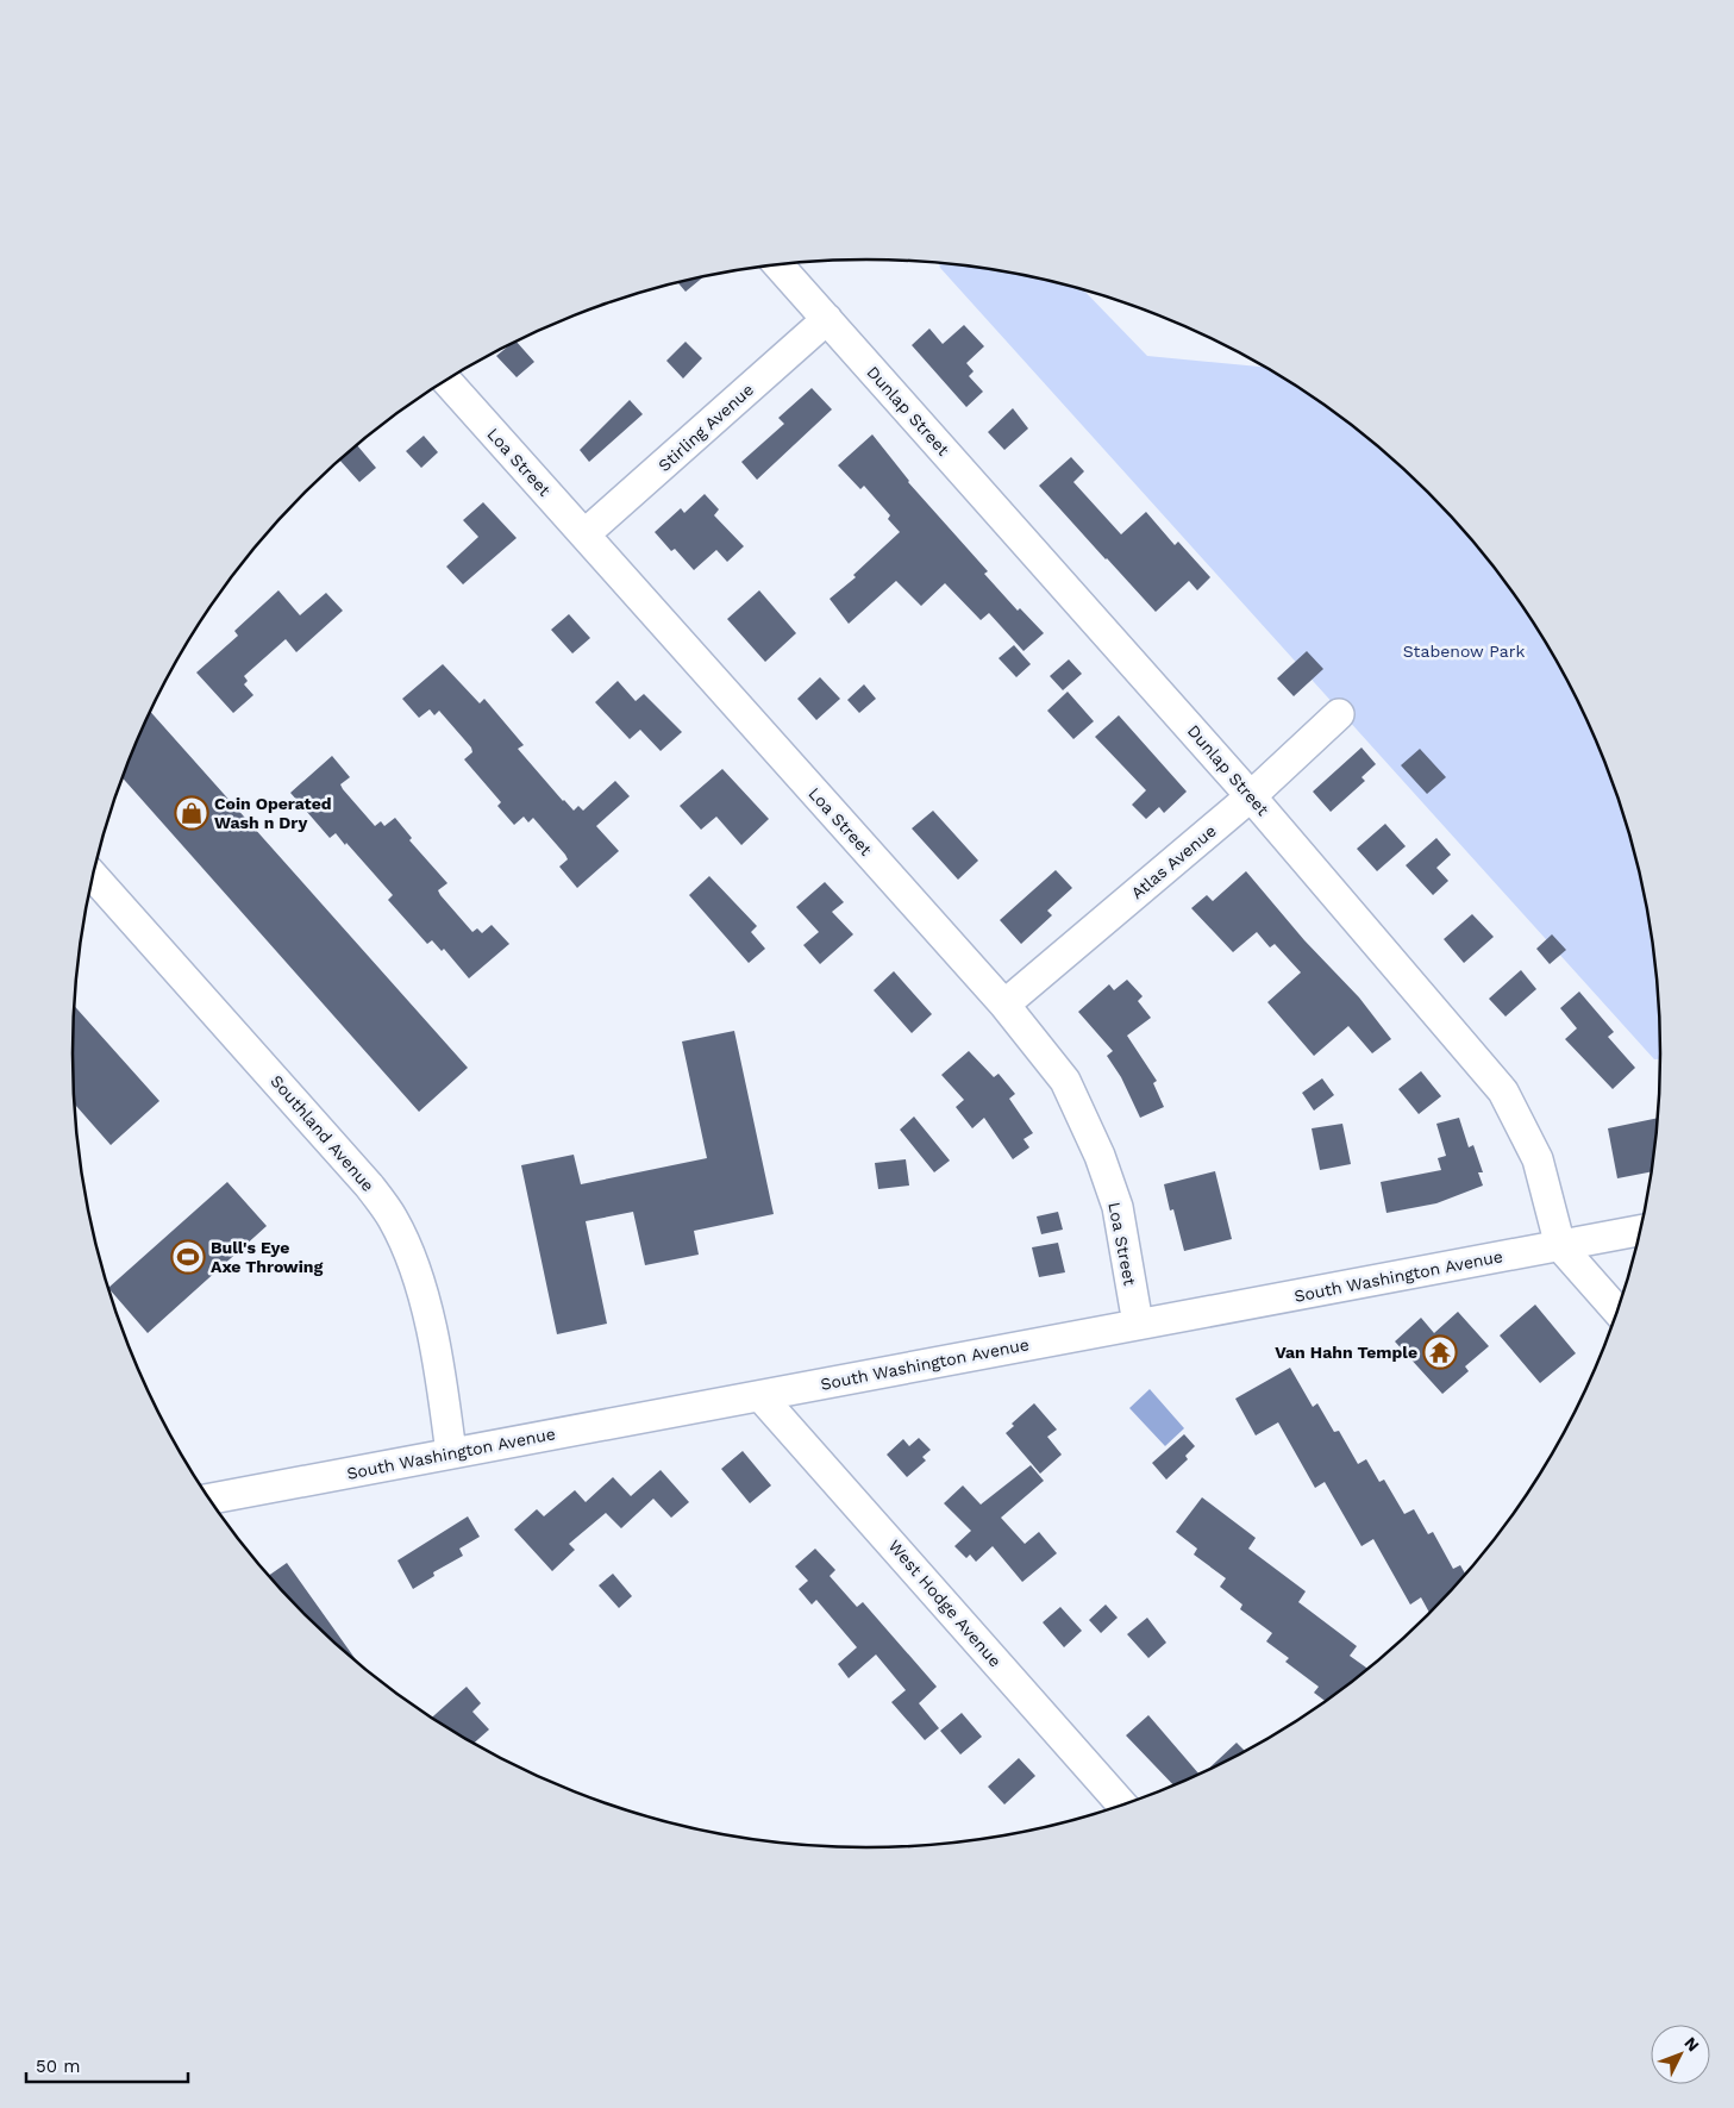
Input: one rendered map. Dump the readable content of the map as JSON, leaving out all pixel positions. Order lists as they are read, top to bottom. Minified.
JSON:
{"streets":{"street":["Dunlap Street","Stirling Avenue","Loa Street","Atlas Avenue","Southland Avenue","South Washington Avenue","West Hodge Avenue"]},"crossings":[["Dunlap Street","Stirling Avenue"],["Dunlap Street","Atlas Avenue"],["Dunlap Street","South Washington Avenue"],["Stirling Avenue","Loa Street"],["Loa Street","Atlas Avenue"],["Loa Street","South Washington Avenue"],["Southland Avenue","South Washington Avenue"],["South Washington Avenue","West Hodge Avenue"]],"parks":["Stabenow Park"],"places":{"shop":["Coin Operated Wash n Dry"],"sports":["Bull's Eye Axe Throwing"],"temple":["Van Hahn Temple"]},"scale_bar":"50 m","north":"top right"}
